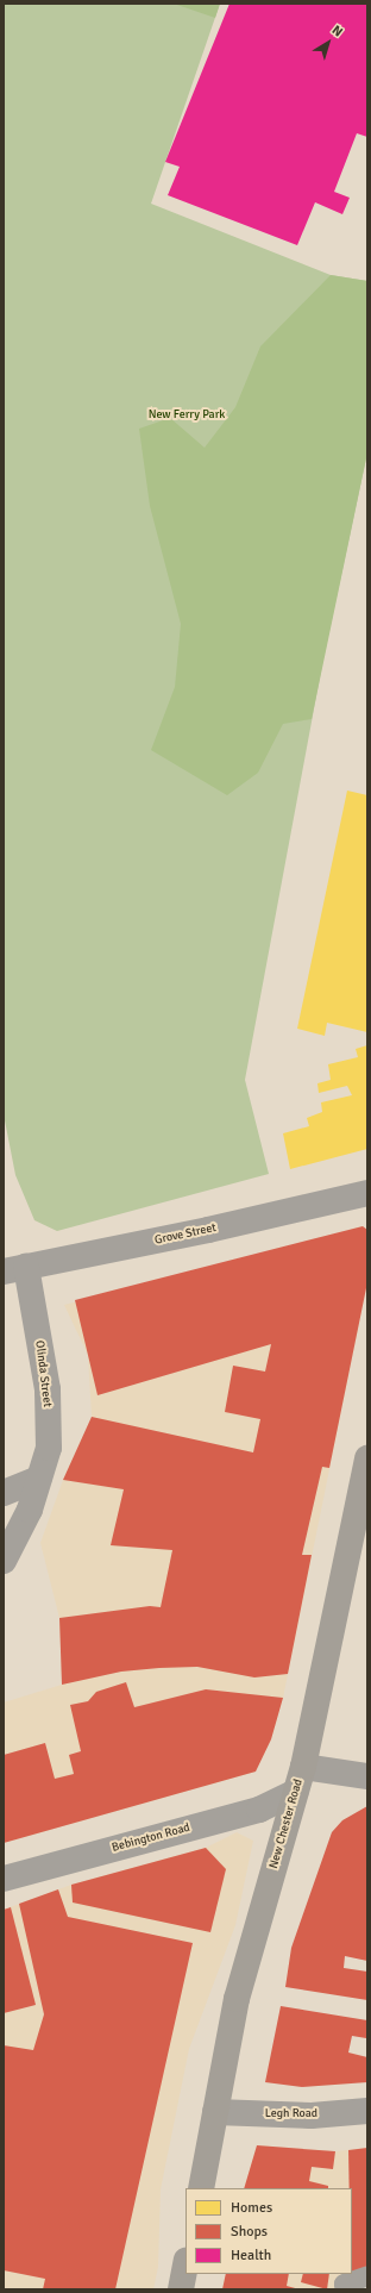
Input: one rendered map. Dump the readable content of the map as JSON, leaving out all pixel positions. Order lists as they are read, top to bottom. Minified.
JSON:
{"streets":{"main road":["New Chester Road"],"street":["Grove Street","Olinda Street","Bebington Road","Legh Road"]},"crossings":[["Grove Street","Olinda Street"],["New Chester Road","Bebington Road"],["New Chester Road","Legh Road"]],"parks":["New Ferry Park"],"legend":["Homes","Shops","Health"],"north":"top right"}
